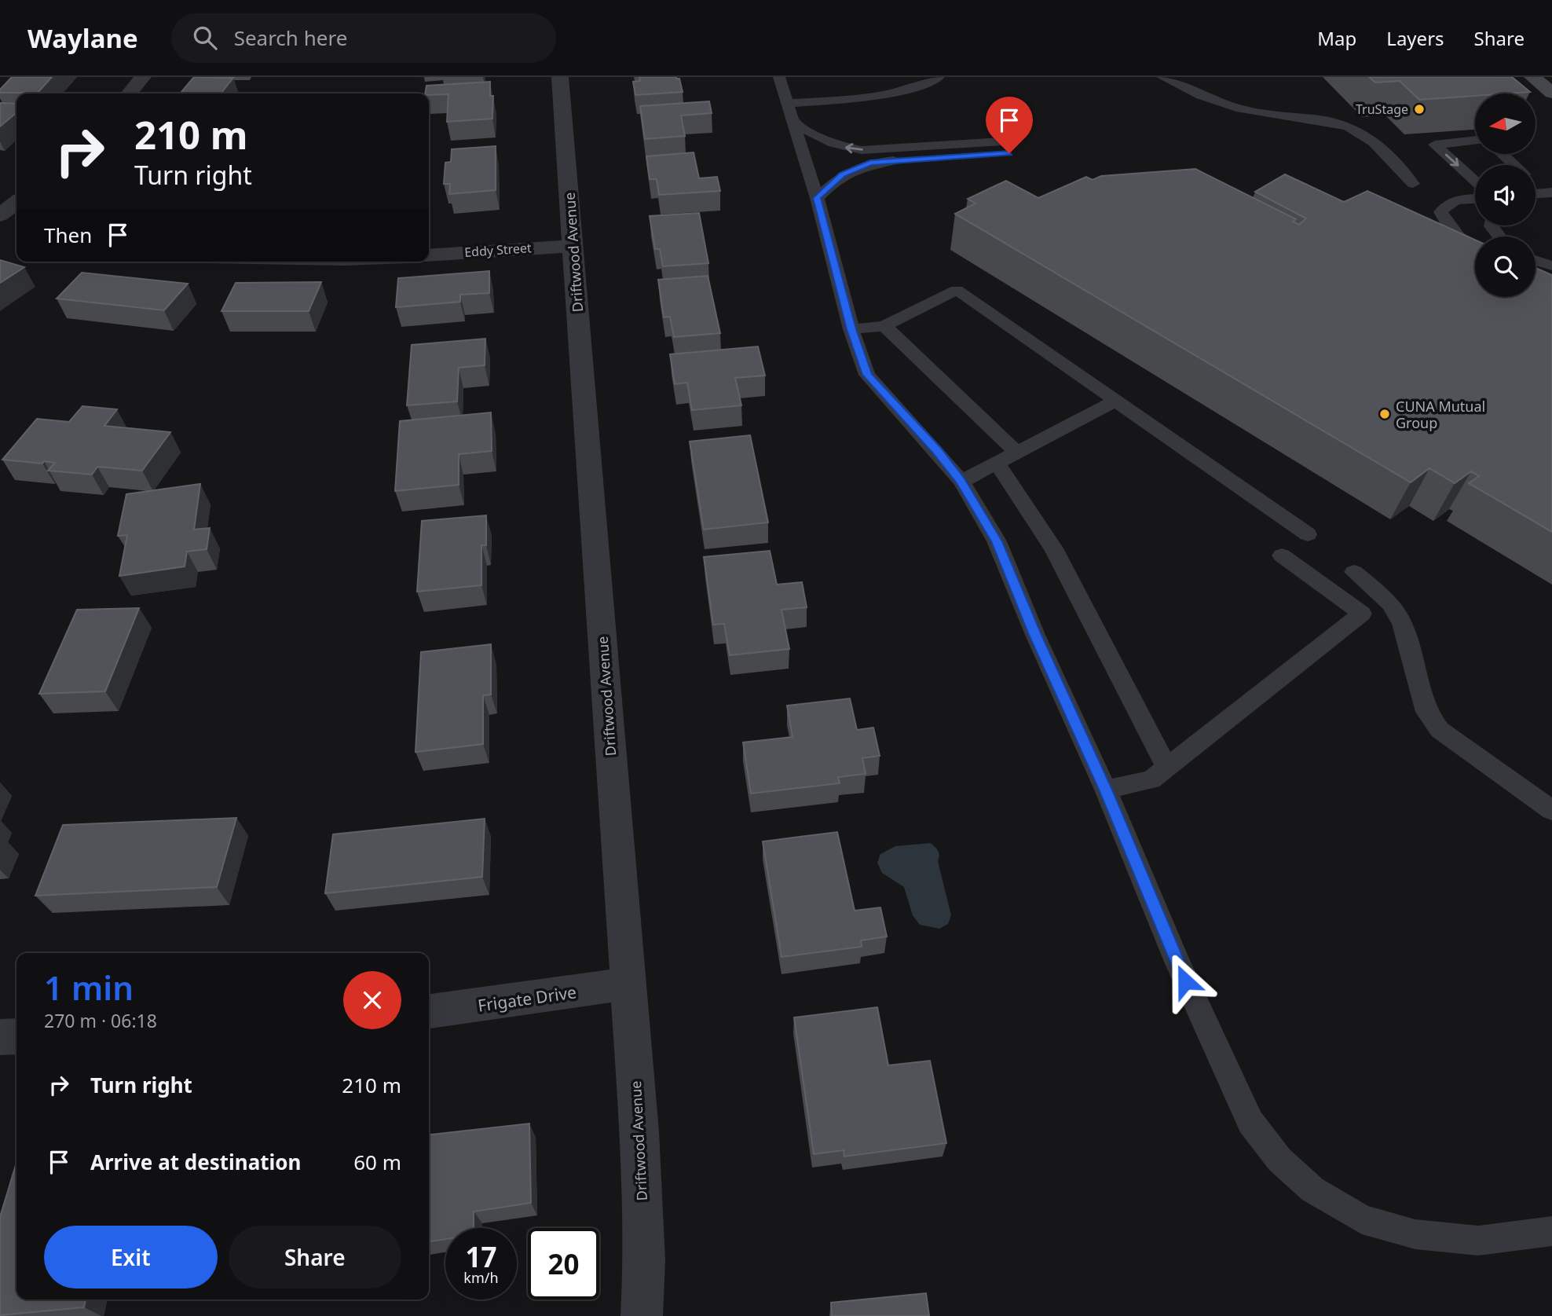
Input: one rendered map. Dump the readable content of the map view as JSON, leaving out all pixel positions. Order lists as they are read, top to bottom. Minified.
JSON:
{"streets":{"street":["Eddy Street","Driftwood Avenue","Frigate Drive"]},"crossings":[["Eddy Street","Driftwood Avenue"],["Driftwood Avenue","Frigate Drive"]],"places":["TruStage","CUNA Mutual Group"],"north":"left","page":{"header":"Waylane","search":"Search here","nav":["Map","Layers","Share"],"turn":["210 m","Turn right"],"then":"Then","heading":["1 min","270 m · 06:18"],"list":[{"name":"Turn right","value":"210 m"},{"name":"Arrive at destination","value":"60 m"}],"buttons":["Exit","Share"],"speed":"17 km/h","limit":"20"}}
